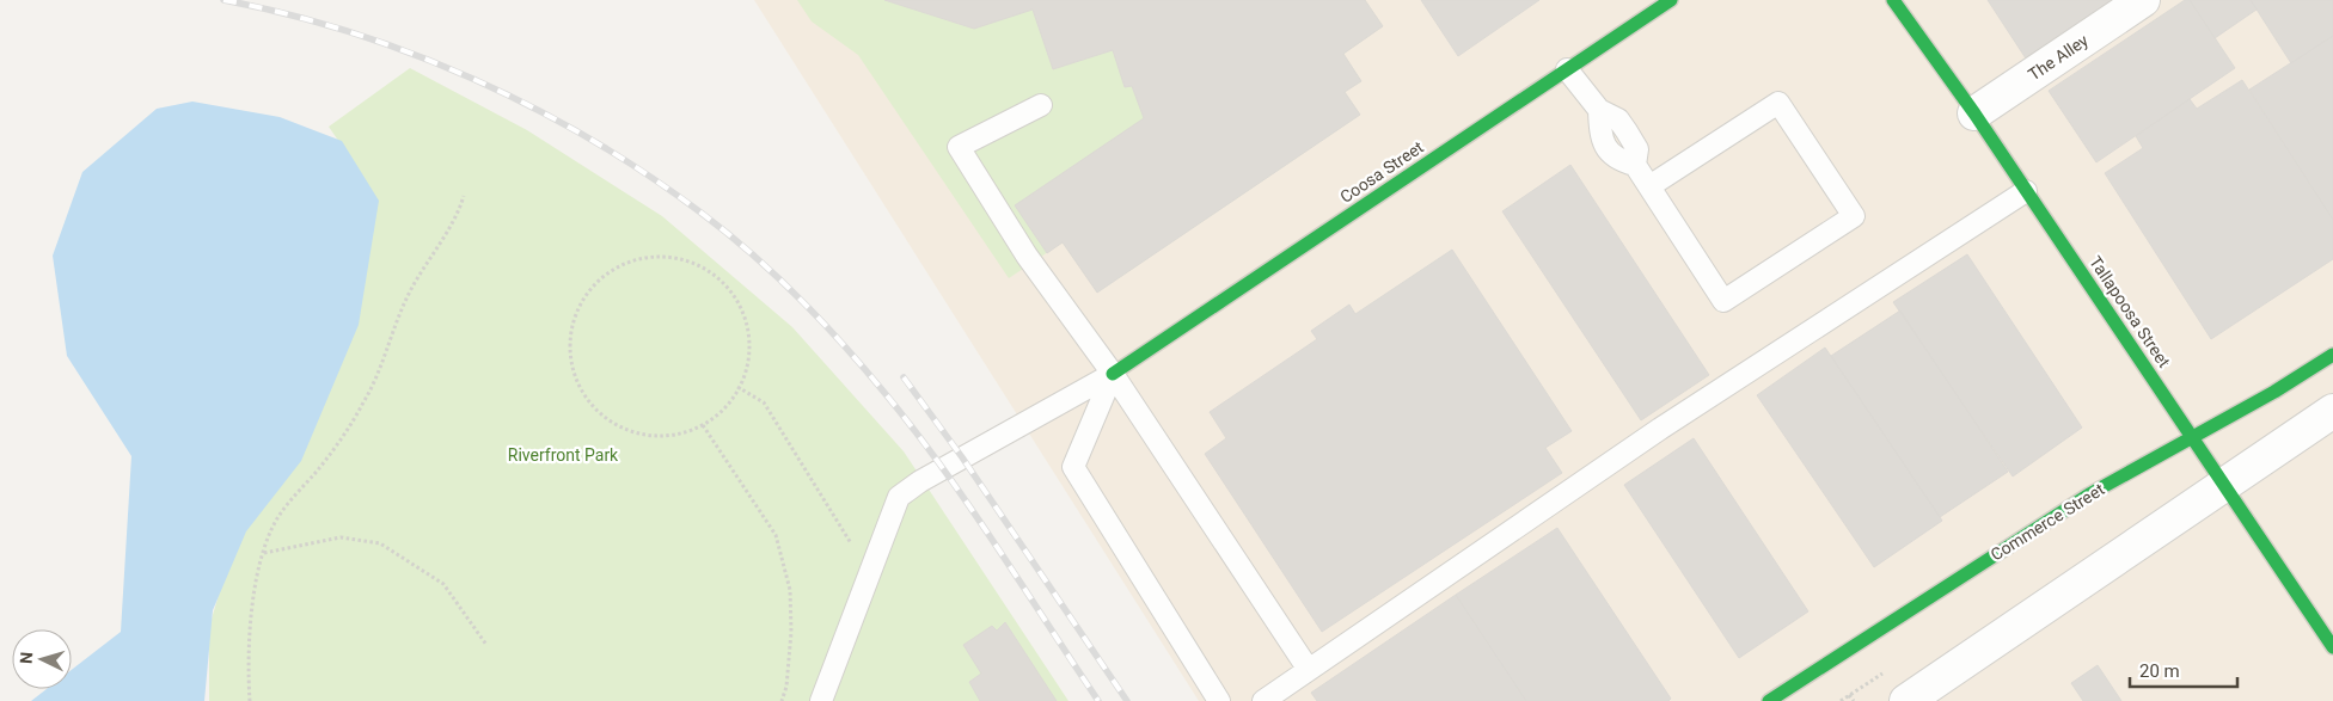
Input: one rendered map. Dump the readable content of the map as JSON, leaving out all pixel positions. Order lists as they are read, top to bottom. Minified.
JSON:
{"streets":{"street":["The Alley","Coosa Street","Tallapoosa Street","Commerce Street"]},"crossings":[["The Alley","Tallapoosa Street"],["Tallapoosa Street","Commerce Street"]],"parks":["Riverfront Park"],"scale_bar":"20 m","north":"left"}
